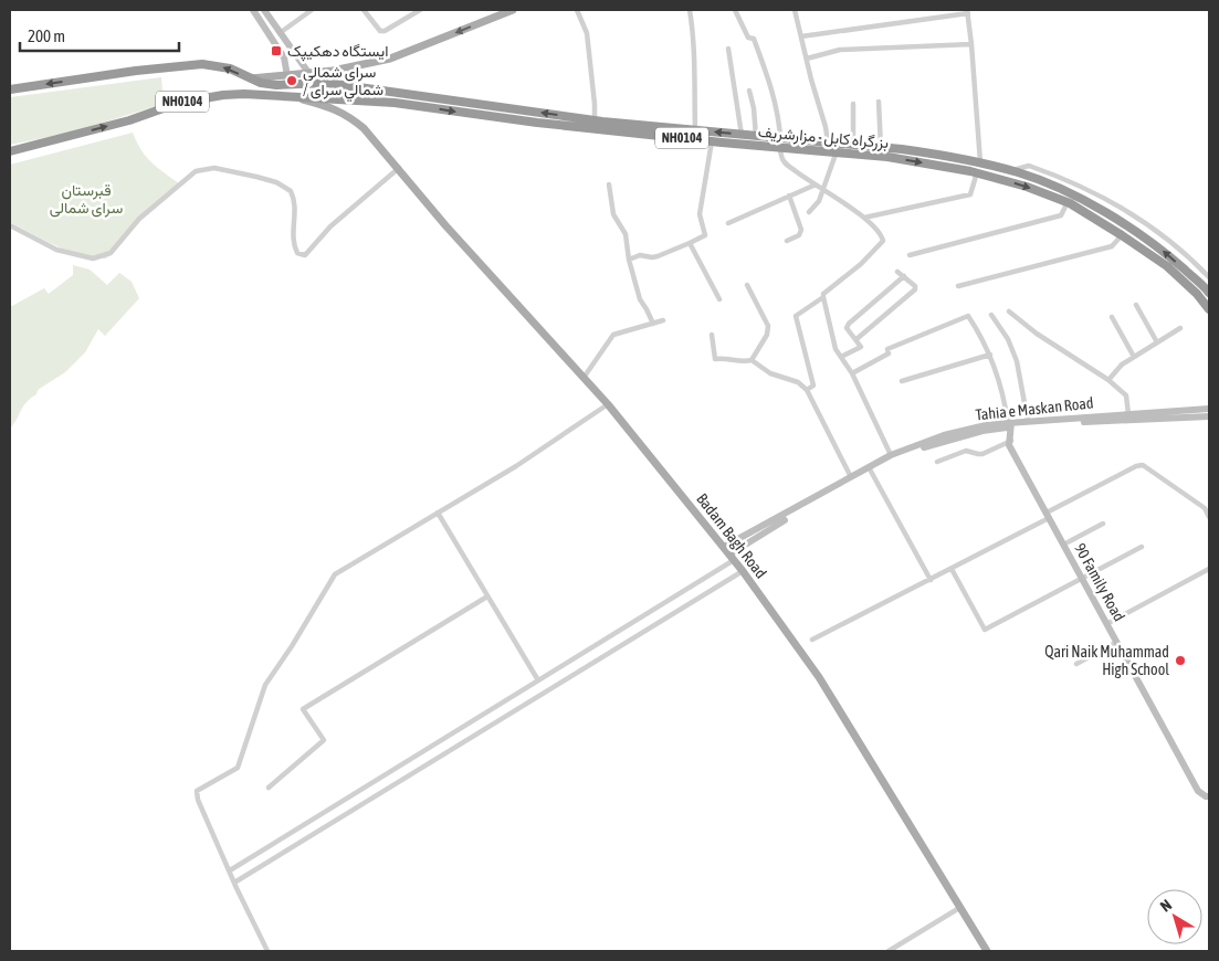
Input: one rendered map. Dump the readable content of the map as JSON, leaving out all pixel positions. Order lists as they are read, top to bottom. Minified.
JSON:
{"streets":{"highway":["NH0104","بزرگراه کابل - مزارشریف"],"main road":["Tahia e Maskan Road","Badam Bagh Road","90 Family Road"]},"crossings":[["NH0104","بزرگراه کابل - مزارشریف"],["NH0104","Badam Bagh Road"],["بزرگراه کابل - مزارشریف","Badam Bagh Road"],["Tahia e Maskan Road","Badam Bagh Road"]],"parks":["قبرستان سرای شمالی"],"places":{"transit":["ایستگاه دهکیپک"],"other":["سرای شمالي / شمالي سرای","Qari Naik Muhammad High School"]},"scale_bar":"200 m","north":"top left"}
